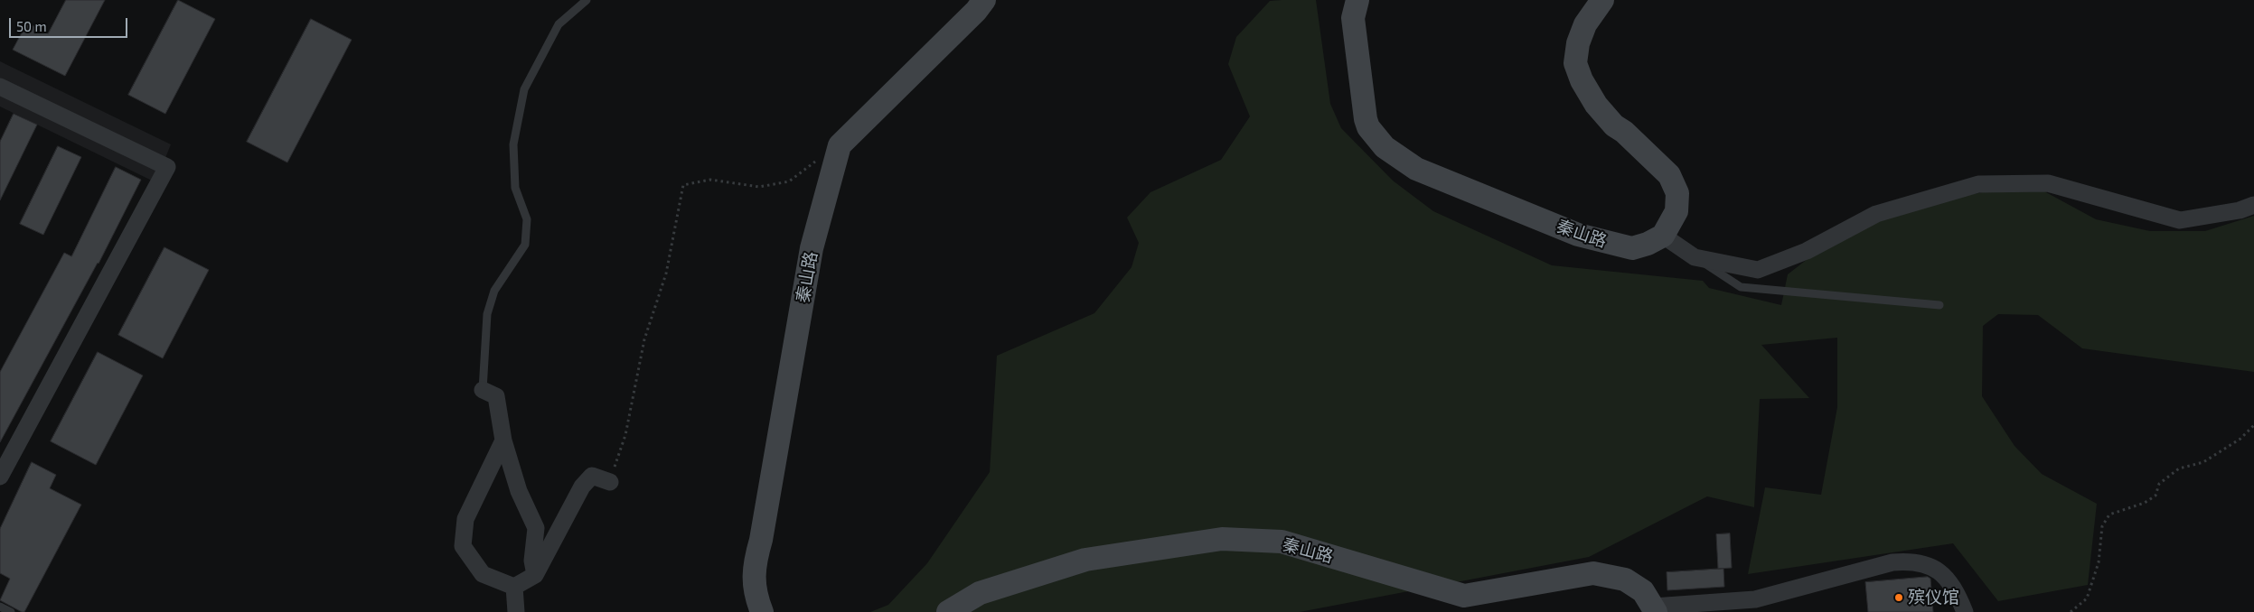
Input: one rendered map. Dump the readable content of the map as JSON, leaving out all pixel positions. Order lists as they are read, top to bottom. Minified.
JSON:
{"streets":{"main road":["秦山路"]},"places":["殡仪馆"],"scale_bar":"50 m"}
